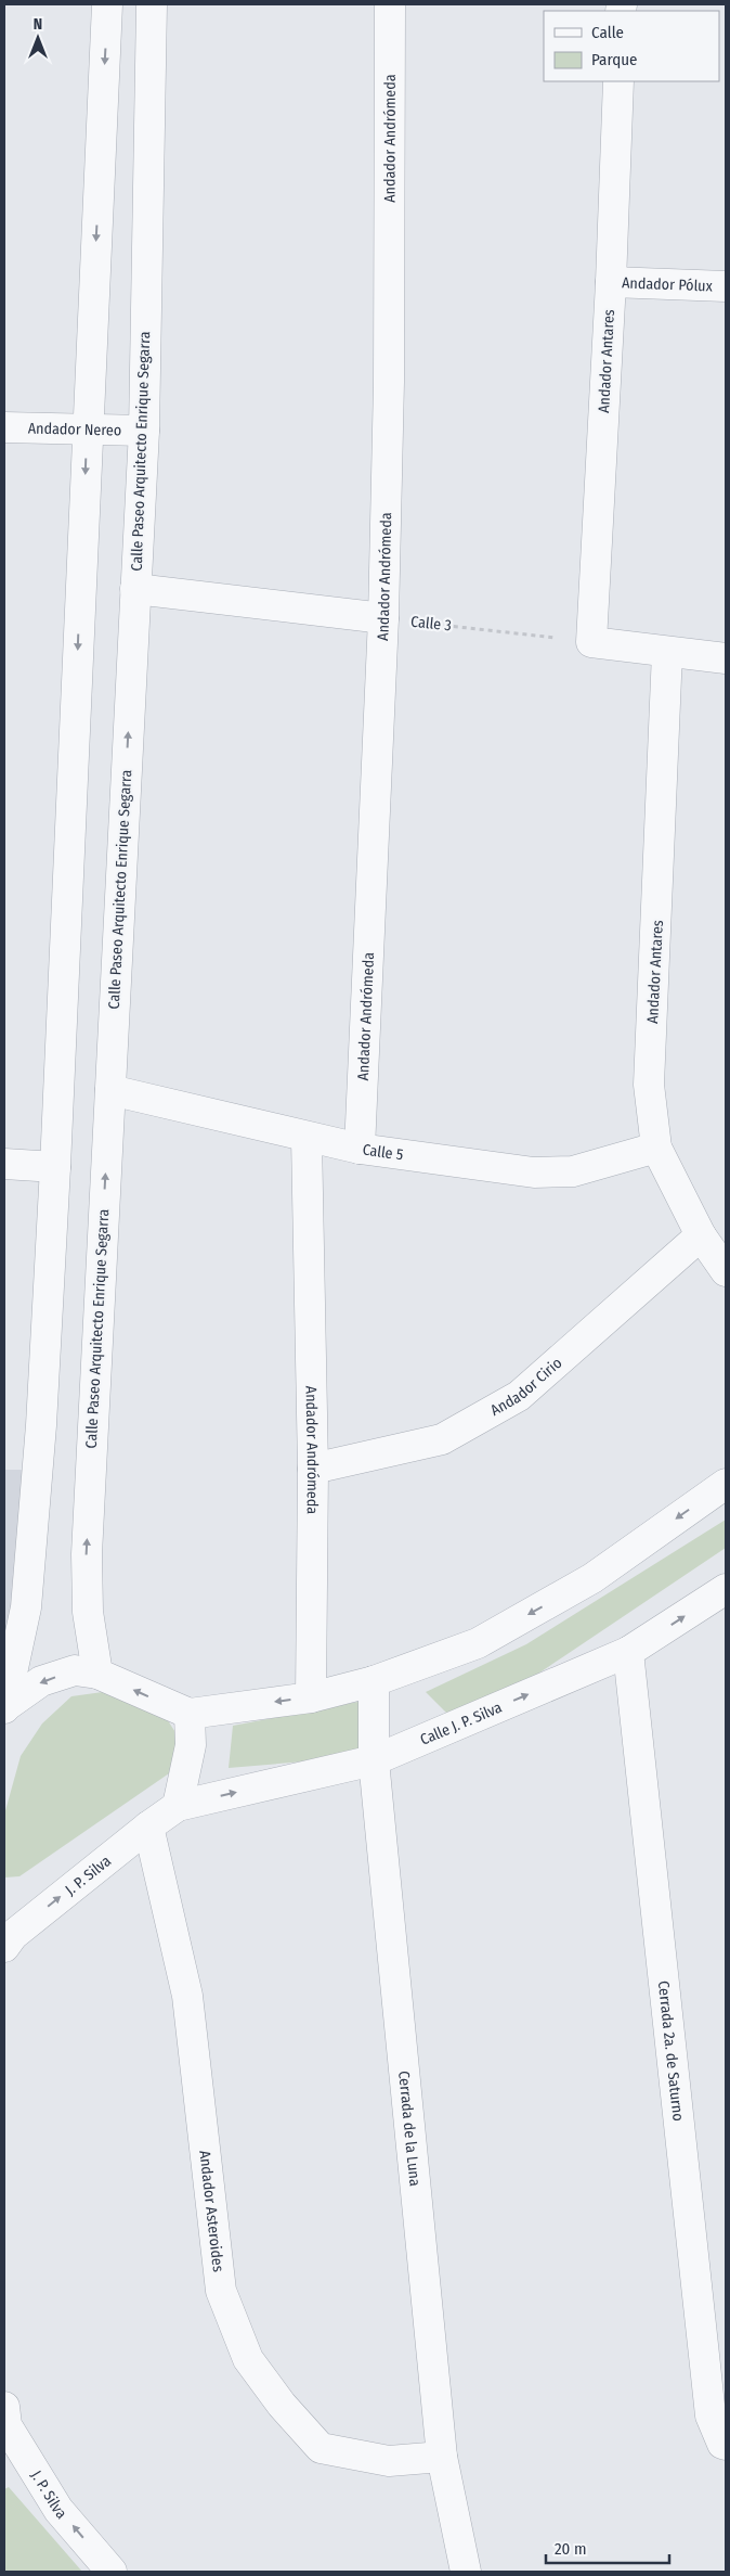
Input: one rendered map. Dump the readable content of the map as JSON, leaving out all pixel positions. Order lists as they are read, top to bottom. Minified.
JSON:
{"streets":{"street":["Andador Andrómeda","Andador Pólux","Andador Antares","Andador Nereo","Calle Paseo Arquitecto Enrique Segarra","Calle 5","Andador Cirio","Calle J. P. Silva","J. P. Silva","Cerrada 2a. de Saturno","Cerrada de la Luna","Andador Asteroides"],"path":["Calle 3"]},"crossings":[["Andador Andrómeda","Calle 3"],["Andador Andrómeda","Calle 5"],["Andador Andrómeda","Andador Cirio"],["Andador Pólux","Andador Antares"],["Andador Antares","Calle 3"],["Andador Antares","Calle 5"],["Andador Antares","Andador Cirio"],["Andador Nereo","Calle Paseo Arquitecto Enrique Segarra"],["Calle Paseo Arquitecto Enrique Segarra","Calle 5"],["Calle J. P. Silva","J. P. Silva"],["Calle J. P. Silva","Cerrada 2a. de Saturno"],["Calle J. P. Silva","Cerrada de la Luna"],["J. P. Silva","Andador Asteroides"],["Cerrada de la Luna","Andador Asteroides"]],"legend":["Calle","Parque"],"scale_bar":"20 m","north":"top"}
